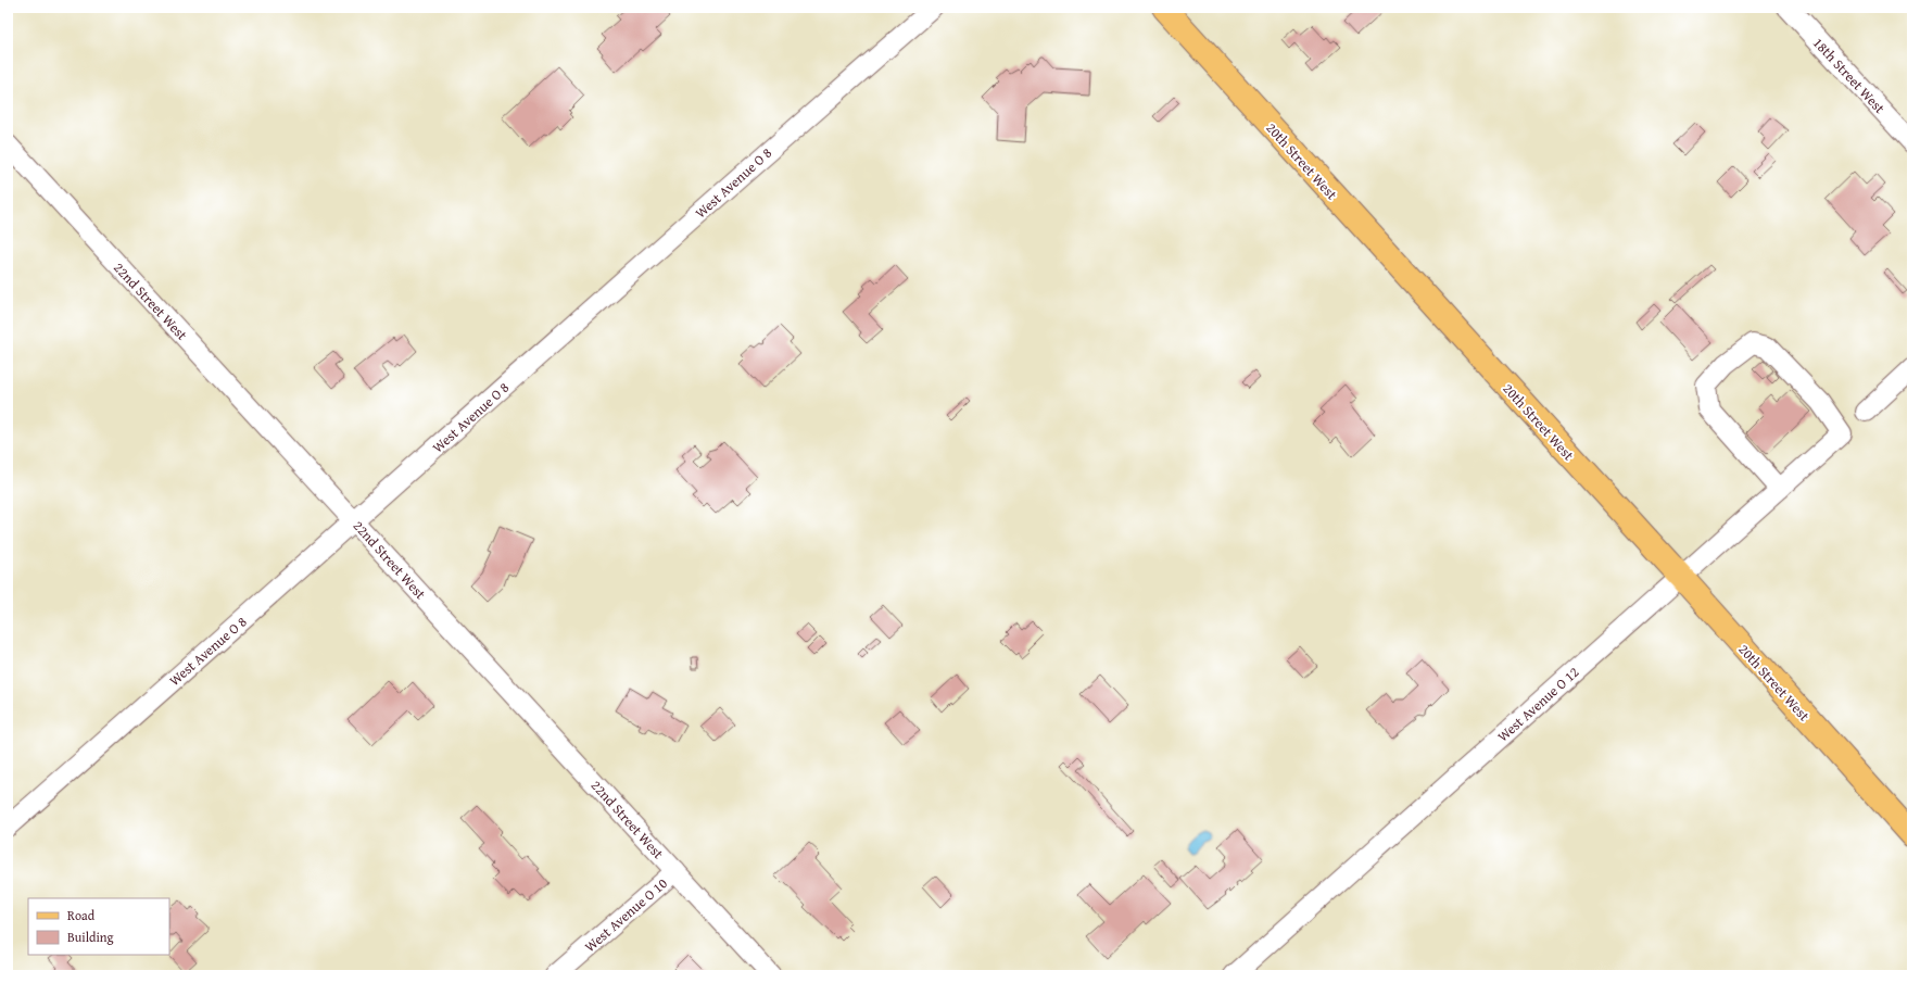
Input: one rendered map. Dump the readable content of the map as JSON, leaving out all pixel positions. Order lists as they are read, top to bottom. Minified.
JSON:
{"streets":{"main road":["20th Street West"],"street":["18th Street West","West Avenue O 8","22nd Street West","West Avenue O 12","West Avenue O 10"]},"crossings":[["20th Street West","West Avenue O 12"],["West Avenue O 8","22nd Street West"],["22nd Street West","West Avenue O 10"]],"legend":["Road","Building"]}
